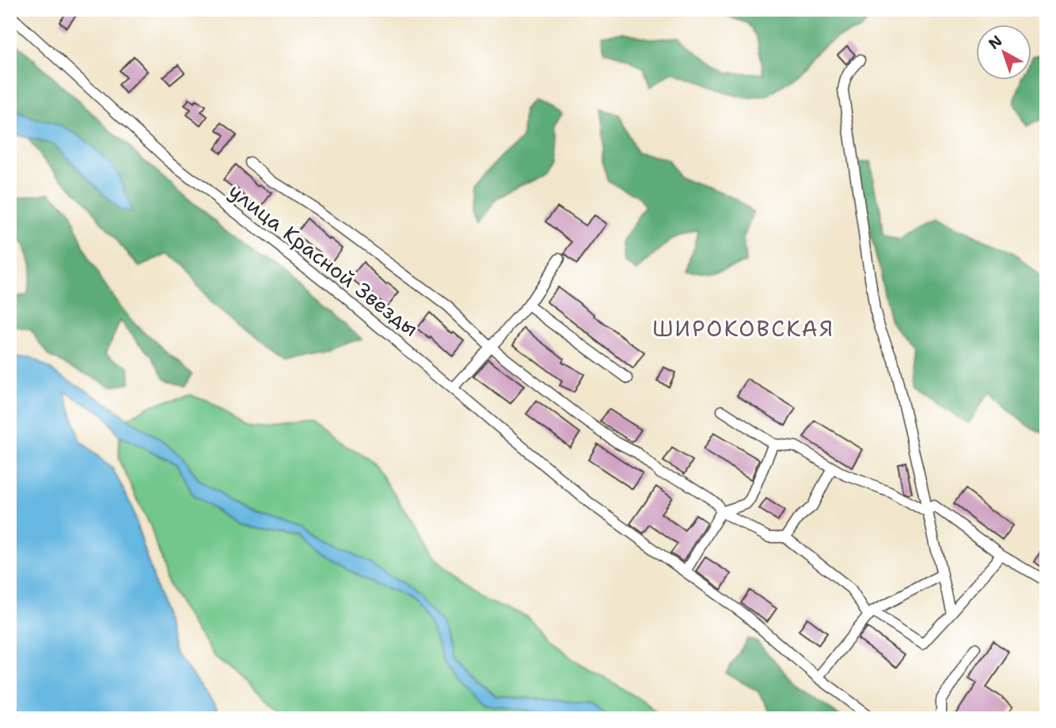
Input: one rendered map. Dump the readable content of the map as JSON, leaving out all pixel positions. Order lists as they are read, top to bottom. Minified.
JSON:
{"streets":{"street":["улица Красной Звезды"]},"districts":["ШИРОКОВСКАЯ"],"north":"top left"}
